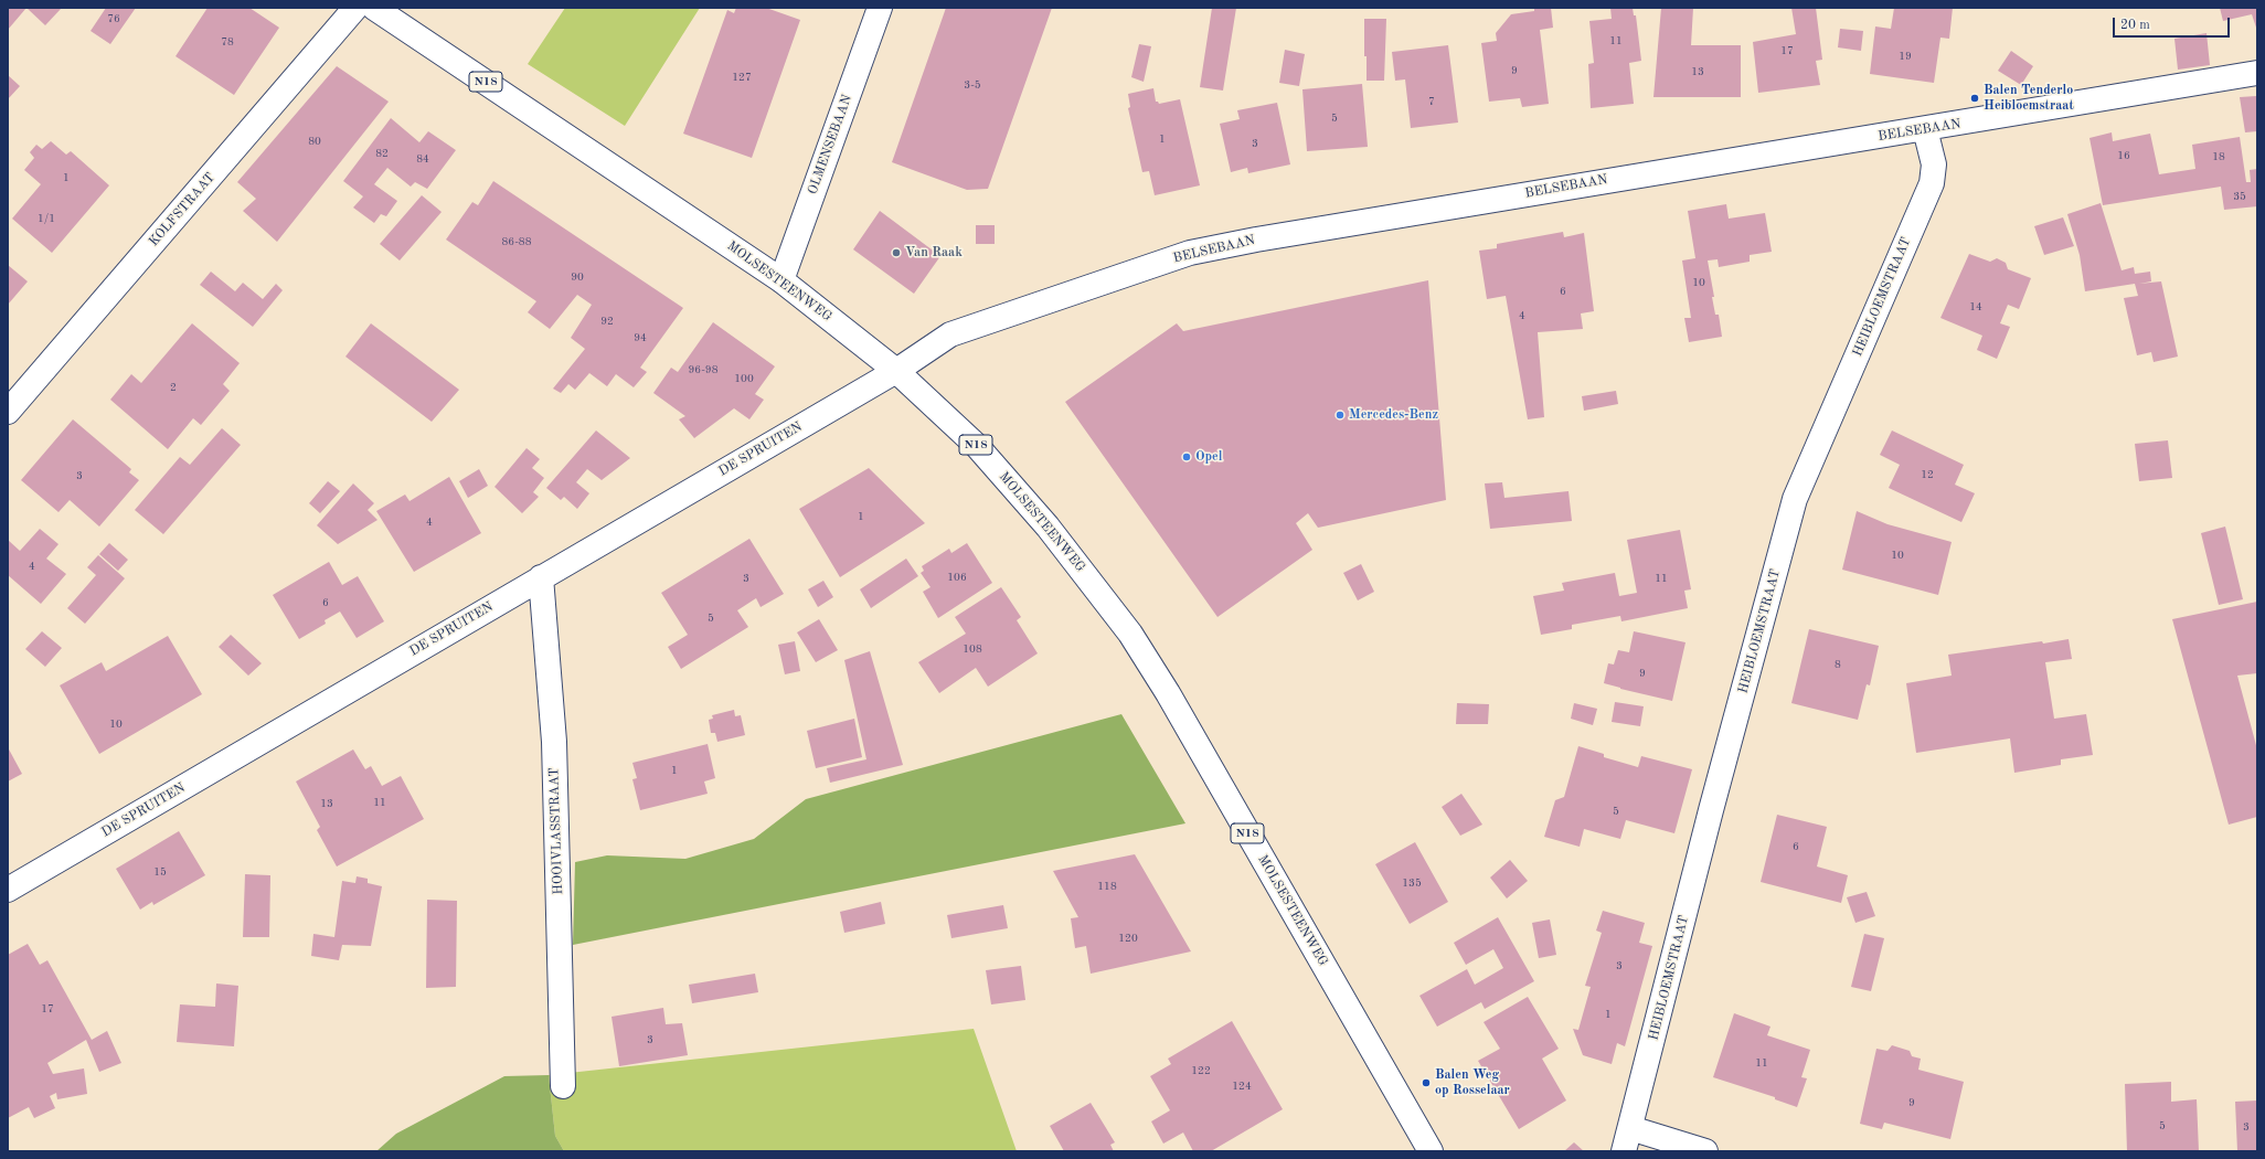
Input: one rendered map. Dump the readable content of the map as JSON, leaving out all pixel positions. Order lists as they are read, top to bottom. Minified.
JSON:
{"streets":{"street":["N18","BELSEBAAN","OLMENSEBAAN","KOLFSTRAAT","MOLSESTEENWEG","HEIBLOEMSTRAAT","DE SPRUITEN","HOOIVLASSTRAAT"]},"crossings":[["BELSEBAAN","MOLSESTEENWEG"],["BELSEBAAN","HEIBLOEMSTRAAT"],["BELSEBAAN","DE SPRUITEN"],["OLMENSEBAAN","MOLSESTEENWEG"],["MOLSESTEENWEG","DE SPRUITEN"],["DE SPRUITEN","HOOIVLASSTRAAT"]],"places":["Balen Tenderlo Heibloemstraat","Van Raak","Mercedes-Benz","Opel","Balen Weg op Rosselaar"],"house_numbers":["76","11","78","17","19","9","13","127","3-5","7","5","1","80","3","82","16","18","84","1","35","1/1","86-88","90","10","6","14","4","92","94","96-98","100","2","12","3","1","4","10","4","106","3","11","6","5","108","8","9","10","1","11","13","5","6","15","135","118","120","3","17","1","3","11","122","124","9","5","3"],"scale_bar":"20 m"}
